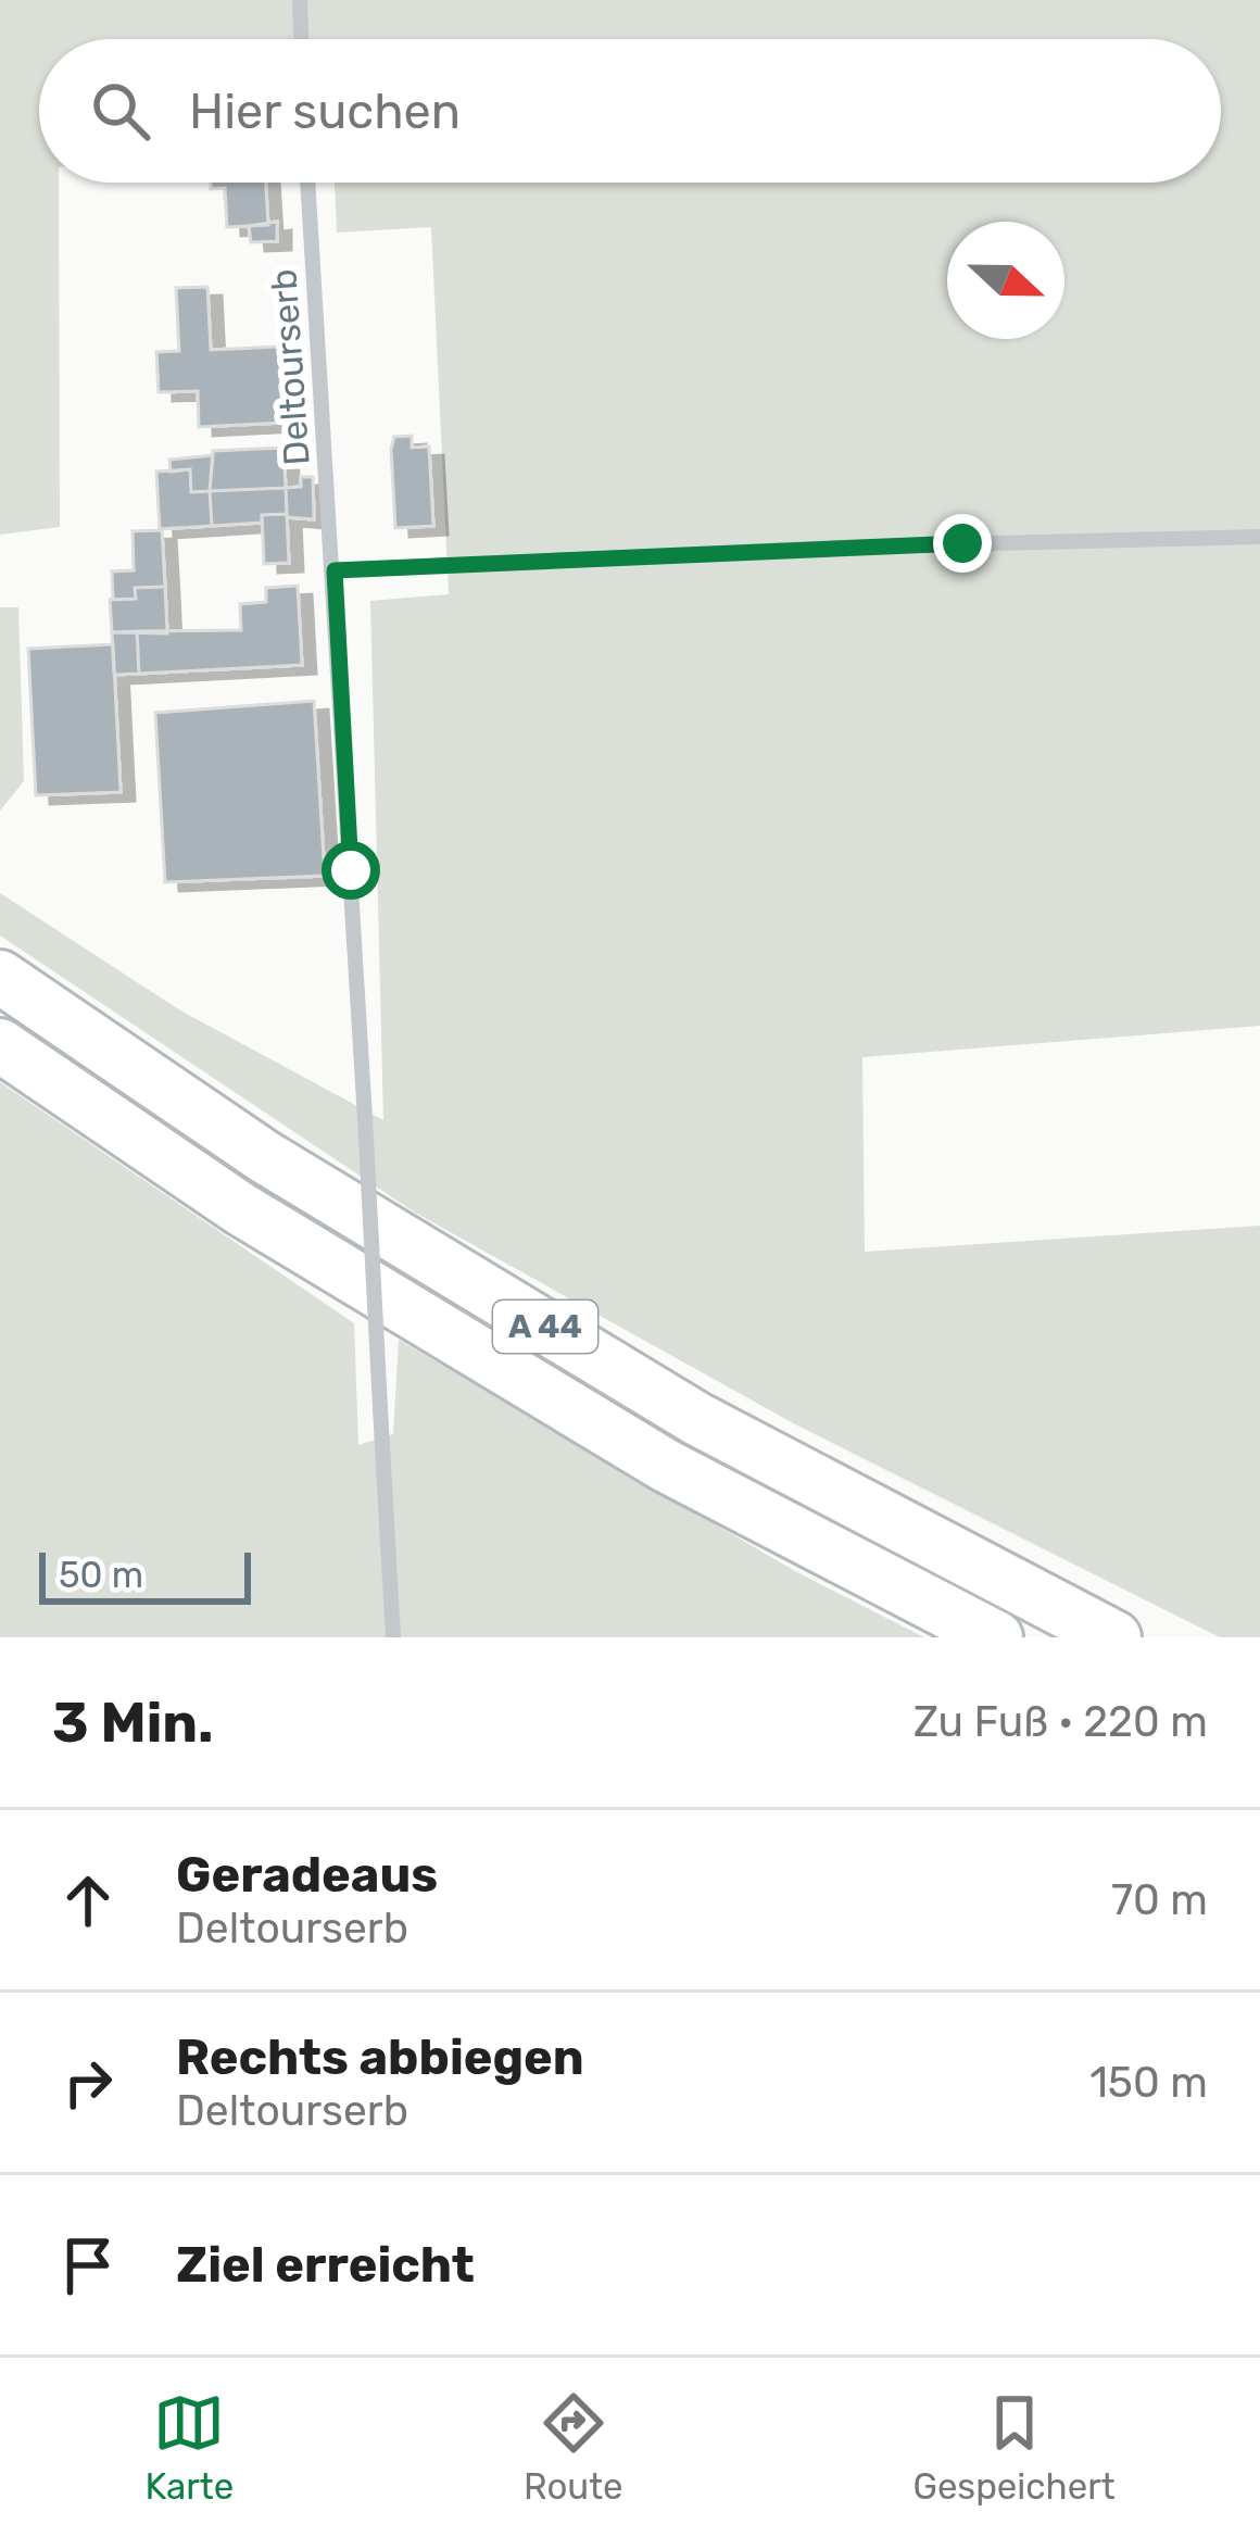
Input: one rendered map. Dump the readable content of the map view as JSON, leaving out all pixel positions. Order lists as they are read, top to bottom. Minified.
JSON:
{"streets":{"highway":["A 44"],"lane":["Deltourserb"]},"scale_bar":"50 m","north":"right","page":{"search":"Hier suchen","scale":"50 m","heading":["3 Min.","Zu Fuß · 220 m"],"list":[["Geradeaus","Deltourserb","70 m"],["Rechts abbiegen","Deltourserb","150 m"],"Ziel erreicht"],"nav":["Karte","Route","Gespeichert"]}}
